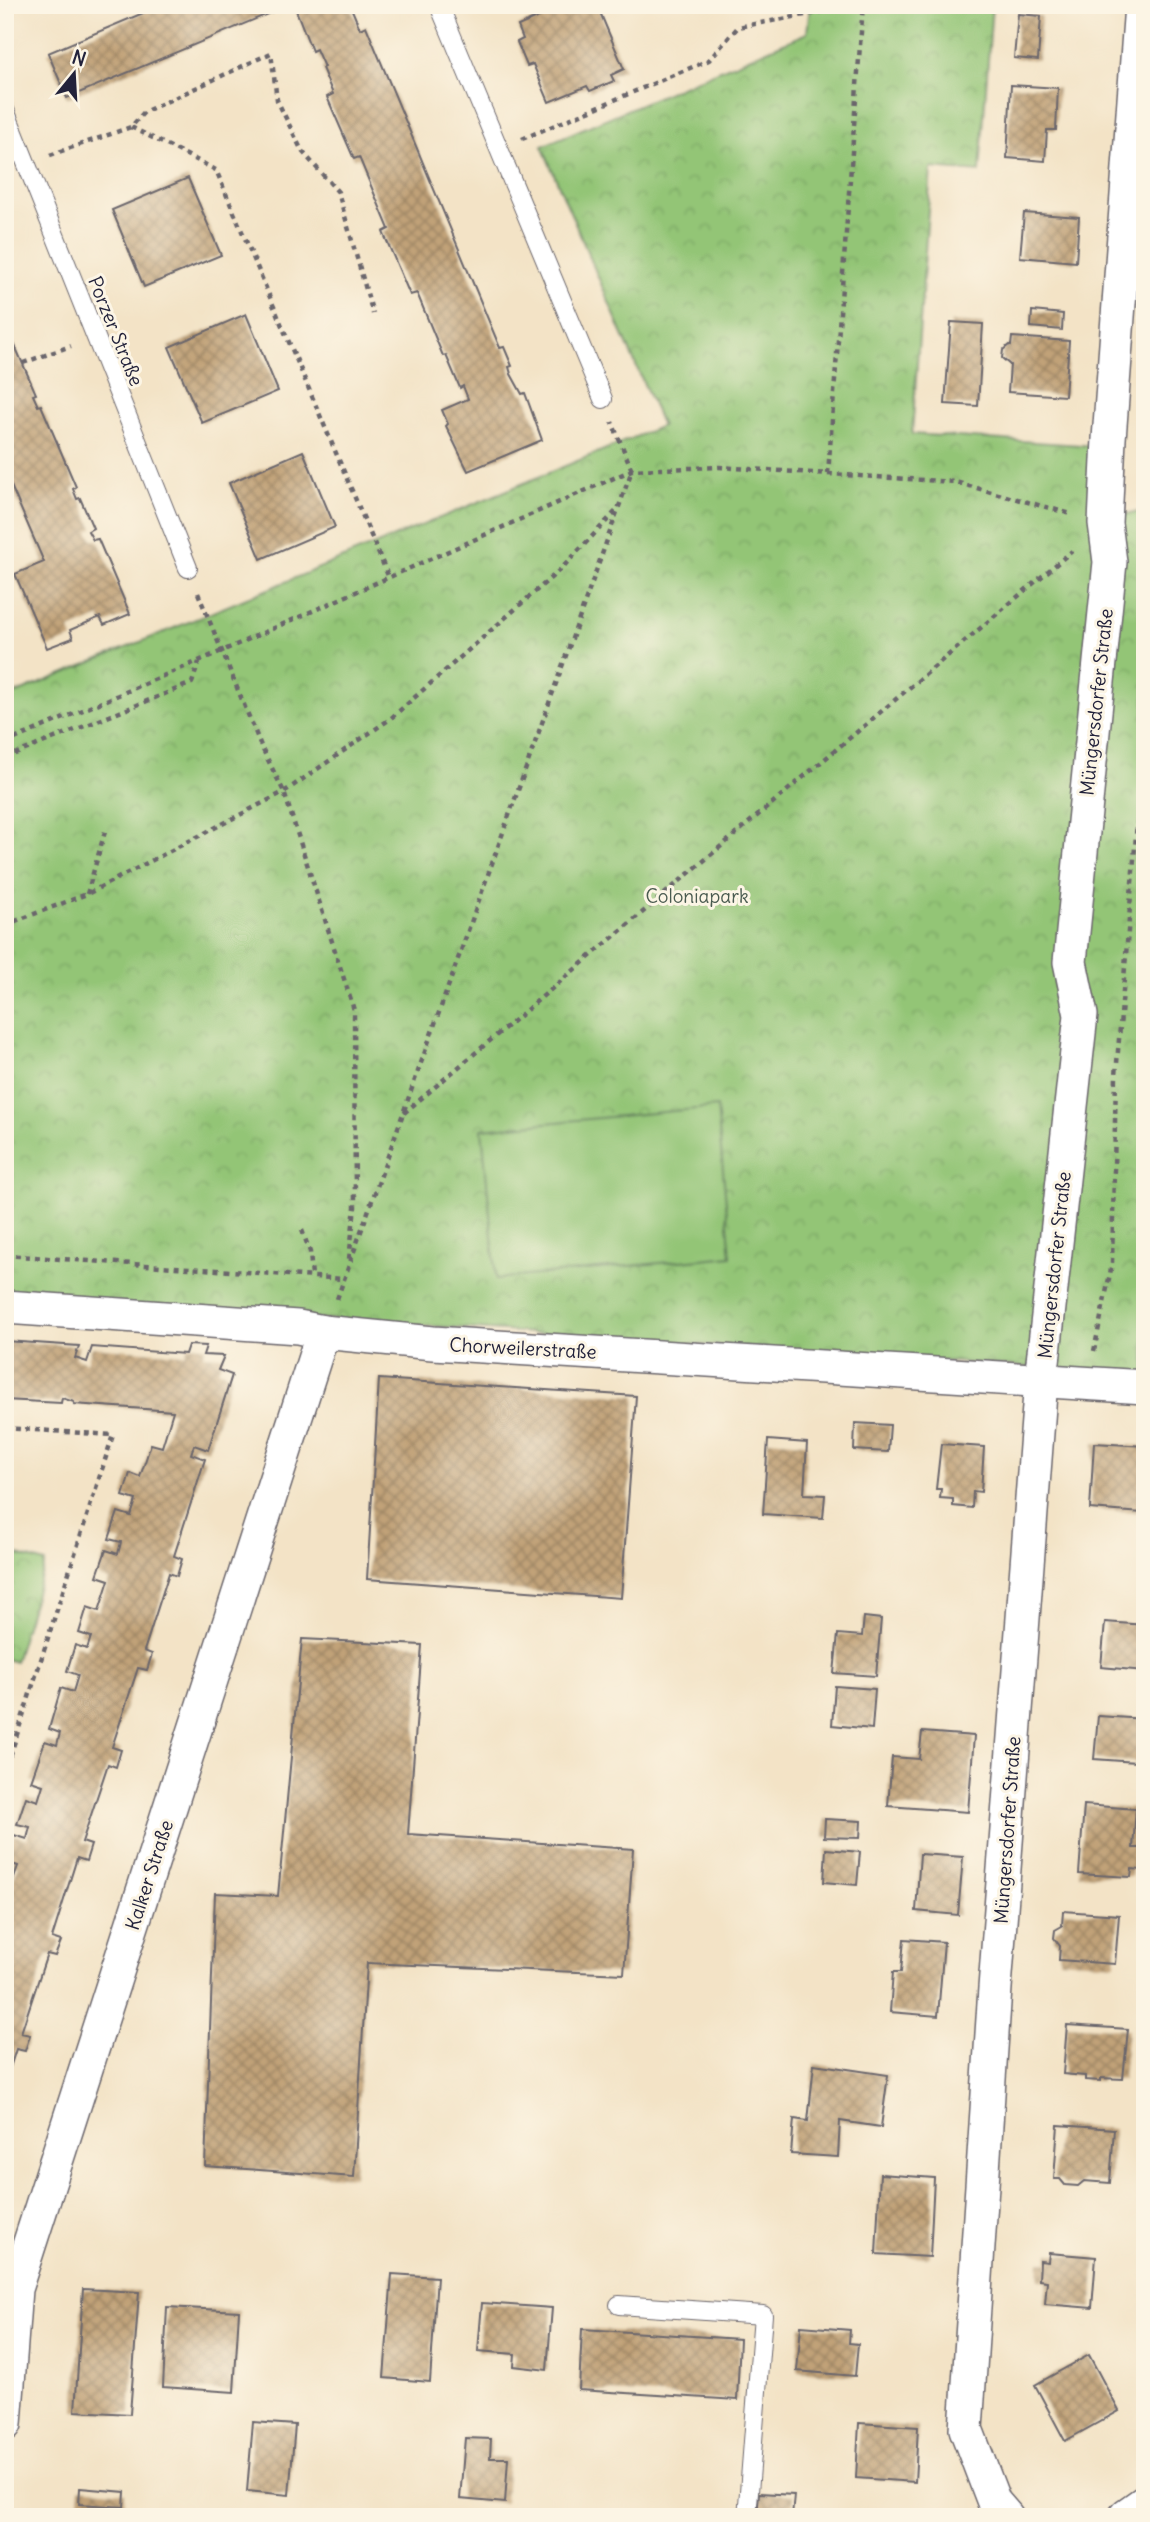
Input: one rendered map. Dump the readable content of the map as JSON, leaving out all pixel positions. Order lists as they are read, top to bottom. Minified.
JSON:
{"streets":{"street":["Müngersdorfer Straße","Chorweilerstraße","Kalker Straße"],"lane":["Porzer Straße"]},"crossings":[["Müngersdorfer Straße","Chorweilerstraße"],["Chorweilerstraße","Kalker Straße"]],"parks":["Coloniapark"],"north":"top"}
